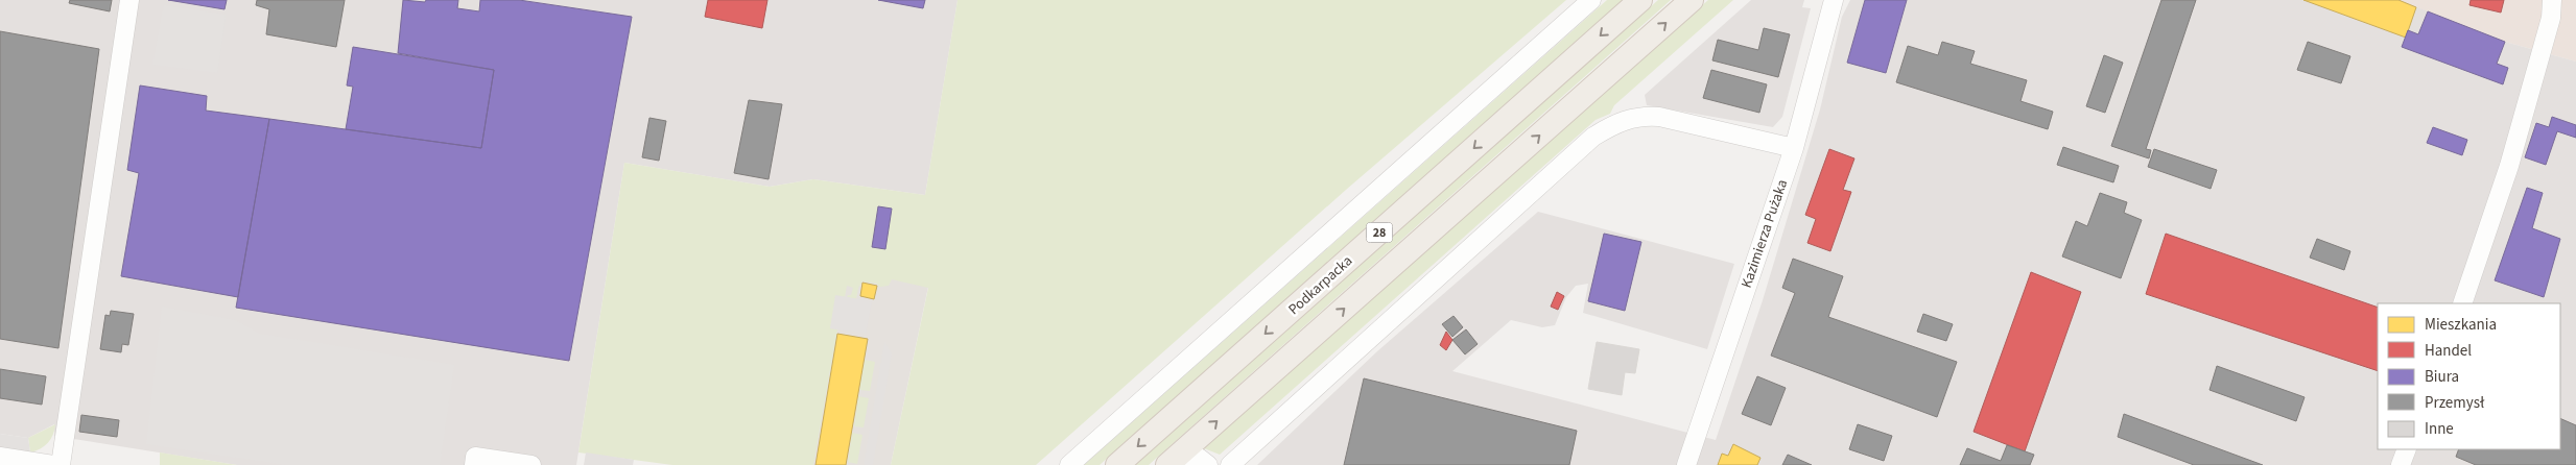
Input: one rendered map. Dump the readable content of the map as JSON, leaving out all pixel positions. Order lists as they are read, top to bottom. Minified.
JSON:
{"streets":{"main road":["28","Podkarpacka"],"street":["Kazimierza Pużaka"]},"legend":["Mieszkania","Handel","Biura","Przemysł","Inne"]}
